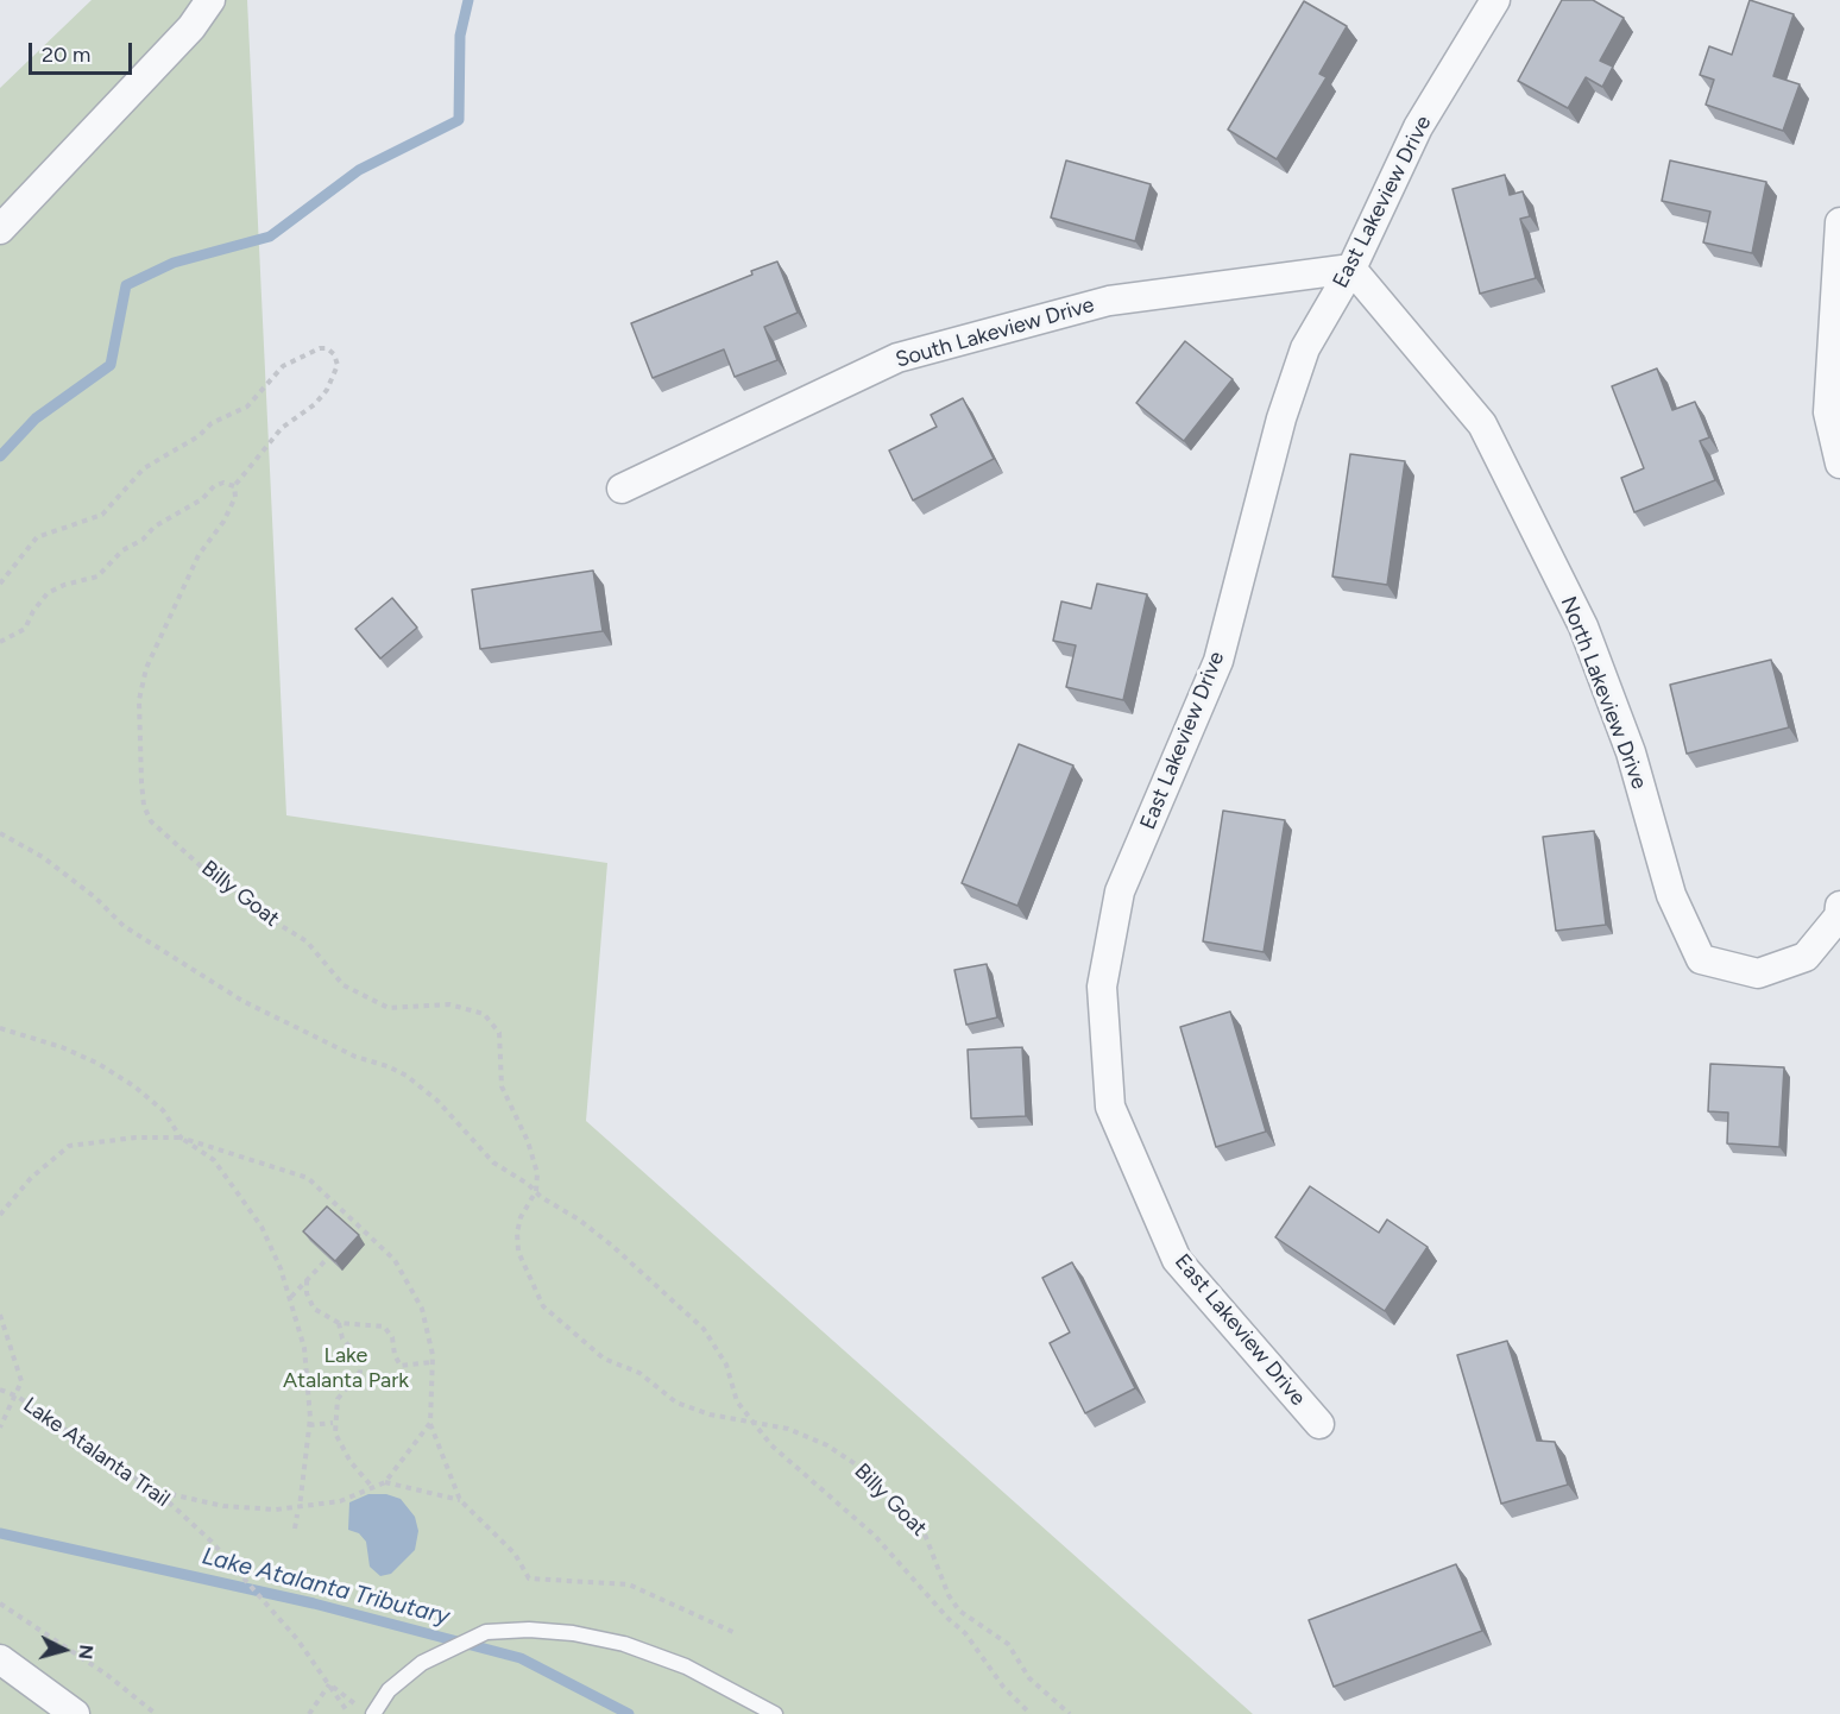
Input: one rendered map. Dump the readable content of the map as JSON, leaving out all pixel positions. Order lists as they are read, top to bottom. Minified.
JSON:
{"streets":{"street":["East Lakeview Drive","South Lakeview Drive","North Lakeview Drive"],"path":["Billy Goat","Lake Atalanta Trail"]},"crossings":[["East Lakeview Drive","South Lakeview Drive"],["East Lakeview Drive","North Lakeview Drive"],["South Lakeview Drive","North Lakeview Drive"]],"water":["Lake Atalanta Tributary"],"parks":["Lake Atalanta Park"],"scale_bar":"20 m","north":"right"}
